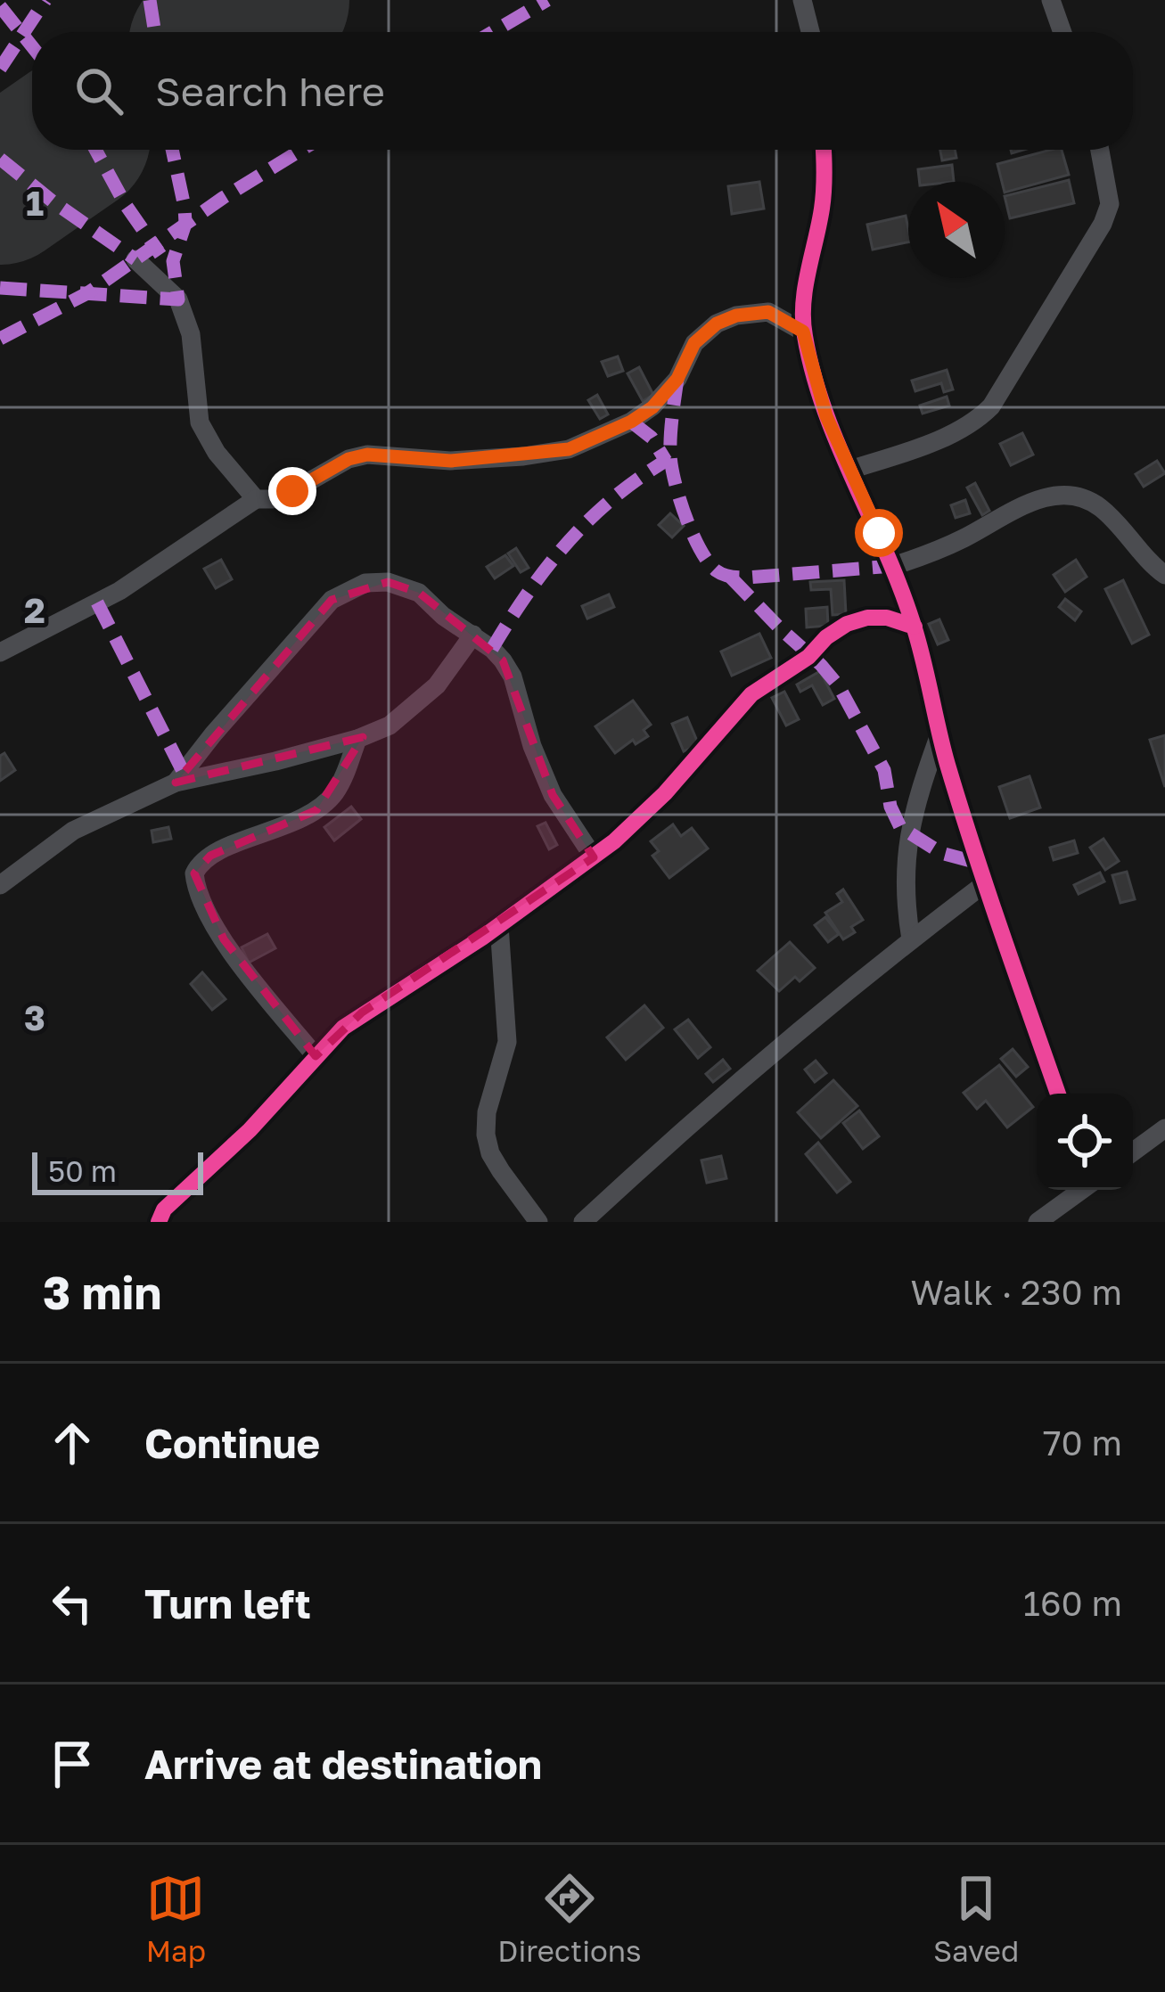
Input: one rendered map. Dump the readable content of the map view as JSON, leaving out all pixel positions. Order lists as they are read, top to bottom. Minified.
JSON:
{"scale_bar":"50 m","north":"top left","page":{"search":"Search here","scale":"50 m","heading":["3 min","Walk · 230 m"],"list":[["Continue","70 m"],["Turn left","160 m"],"Arrive at destination"],"nav":["Map","Directions","Saved"]},"grid":{"rows":["1","2","3"]}}
